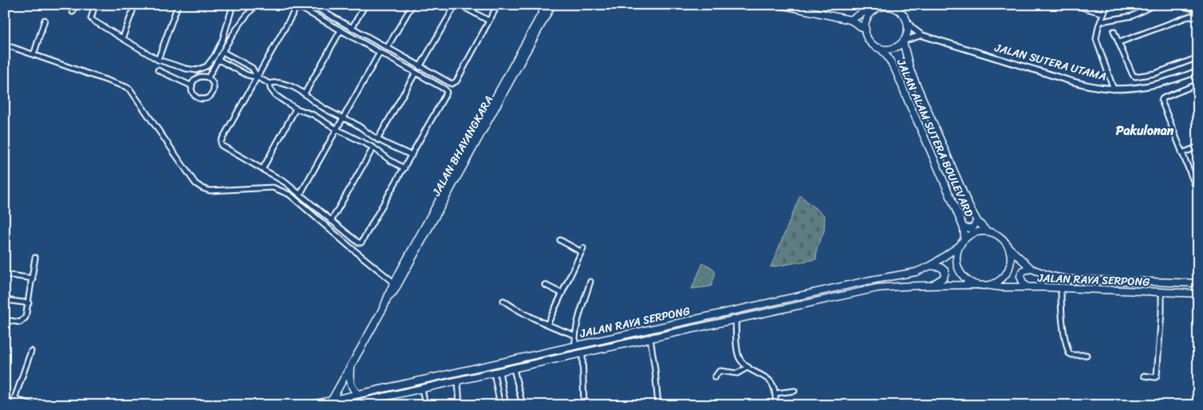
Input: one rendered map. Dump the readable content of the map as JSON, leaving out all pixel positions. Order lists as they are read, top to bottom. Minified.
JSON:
{"streets":{"main road":["JALAN ALAM SUTERA BOULEVARD","JALAN BHAYANGKARA","JALAN RAYA SERPONG"],"street":["JALAN SUTERA UTAMA"]},"crossings":[["JALAN SUTERA UTAMA","JALAN ALAM SUTERA BOULEVARD"],["JALAN ALAM SUTERA BOULEVARD","JALAN RAYA SERPONG"],["JALAN BHAYANGKARA","JALAN RAYA SERPONG"]],"districts":["Pakulonan"]}
